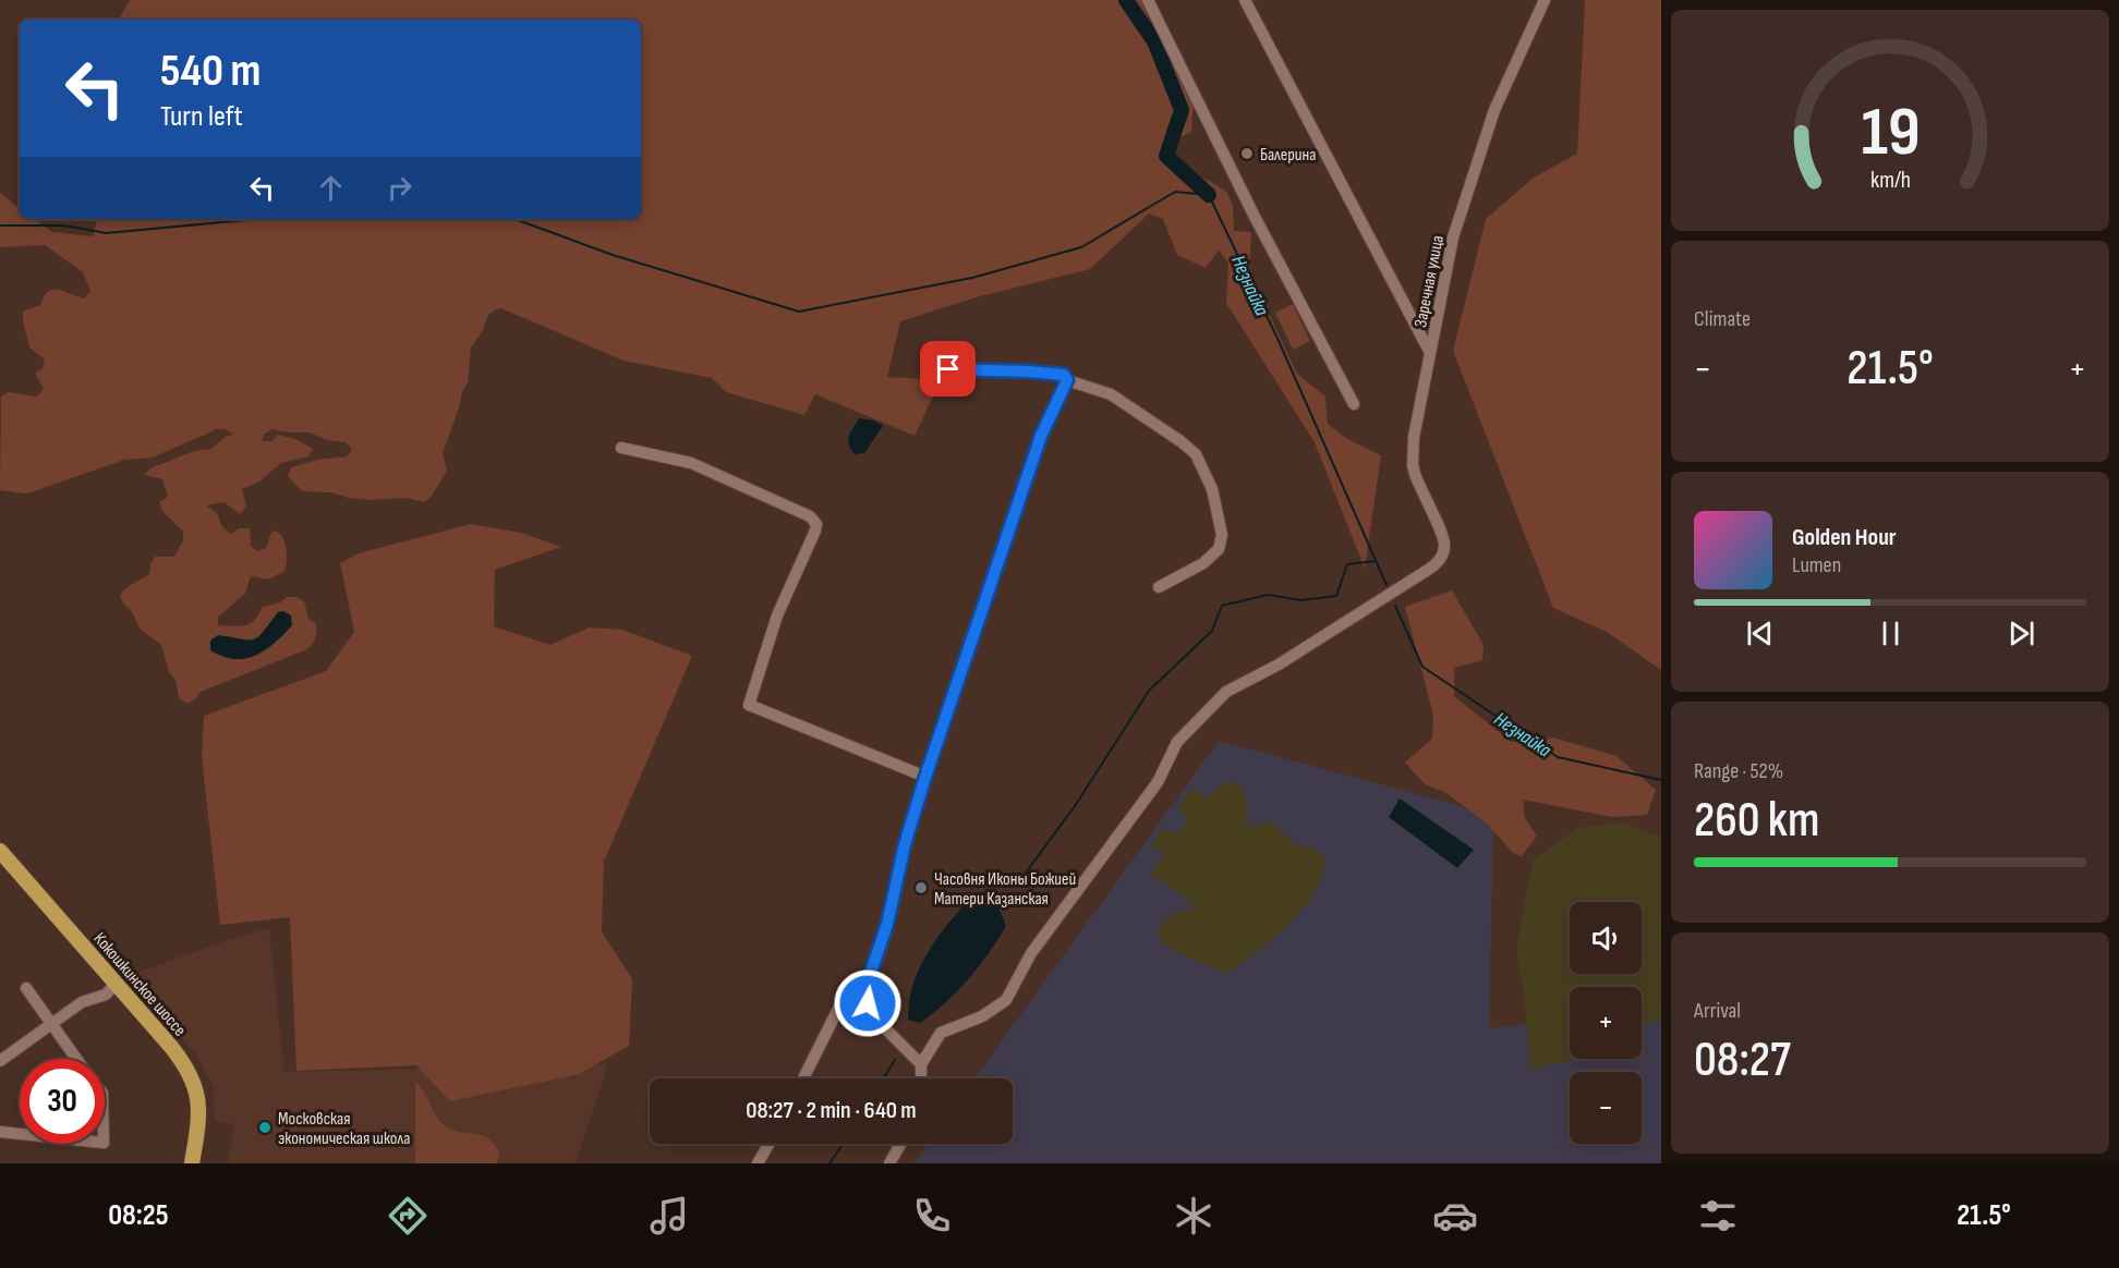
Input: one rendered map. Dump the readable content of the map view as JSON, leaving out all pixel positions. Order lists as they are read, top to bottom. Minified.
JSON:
{"streets":{"main road":["Кокошкинское шоссе"],"street":["Заречная улица"]},"water":["Незнайка"],"places":["Балерина","Часовня Иконы Божией Матери Казанская","Московская экономическая школа"],"page":{"turn":["540 m","Turn left"],"tile":["Climate",["Range · 52%","260 km"],["Arrival","08:27"]],"heat":["−","21.5°","+"],"song":["Golden Hour","Lumen"],"map_buttons":["+","−"],"limit":"30","trip":"08:27 · 2 min · 640 m","tabs":["08:25","21.5°"],"gauge":["19","km/h"]}}
